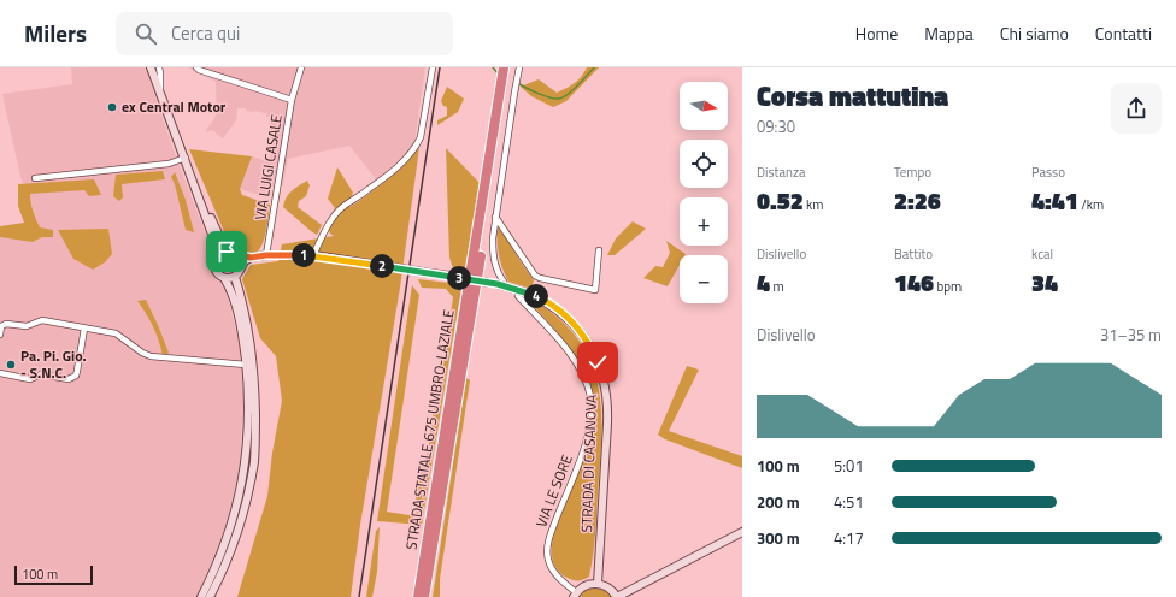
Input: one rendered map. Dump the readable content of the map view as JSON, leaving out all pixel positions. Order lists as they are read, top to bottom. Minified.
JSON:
{"streets":{"highway":["STRADA STATALE 675 UMBRO-LAZIALE"],"main road":["STRADA DI CASANOVA"],"street":["VIA LUIGI CASALE","VIA LE SORE"]},"places":["ex Central Motor","Pa. Pi. Gio. - S.N.C."],"scale_bar":"100 m","north":"right","page":{"header":"Milers","search":"Cerca qui","nav":["Home","Mappa","Chi siamo","Contatti"],"heading":["Corsa mattutina","09:30"],"map_buttons":["+","−"],"stats":[["Distanza","0.52 km"],["Tempo","2:26"],["Passo","4:41 /km"],["Dislivello","4 m"],["Battito","146 bpm"],["kcal","34"]],"pins":["1","2","3","4"],"chart":["Dislivello","31–35 m"],"list":[{"name":"100 m","note":"5:01"},{"name":"200 m","note":"4:51"},{"name":"300 m","note":"4:17"}],"scale":"100 m"}}
